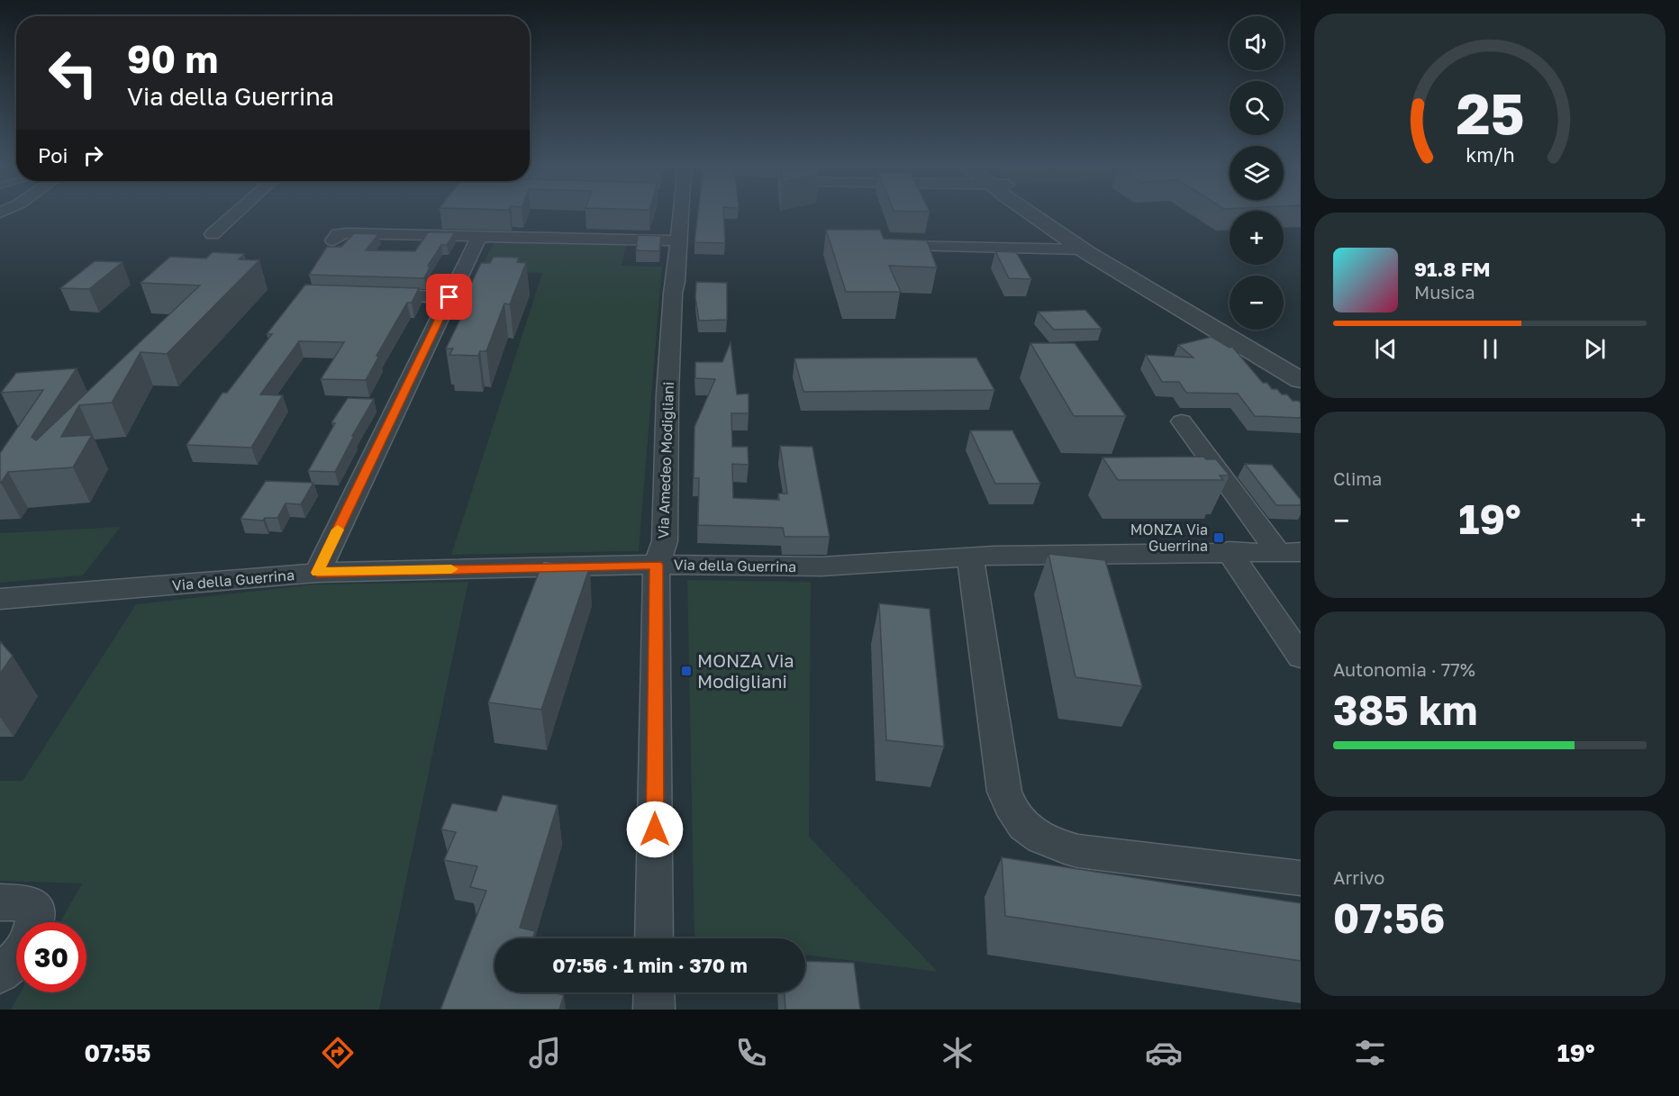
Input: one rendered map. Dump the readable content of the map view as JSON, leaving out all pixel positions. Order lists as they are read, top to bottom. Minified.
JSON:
{"streets":{"street":["Via Amedeo Modigliani","Via della Guerrina"]},"crossings":[["Via Amedeo Modigliani","Via della Guerrina"]],"places":{"transit":["MONZA Via Guerrina","MONZA Via Modigliani"]},"page":{"map_buttons":["+","−"],"turn":["90 m","Via della Guerrina"],"then":"Poi","song":["91.8 FM","Musica"],"tile":["Clima",["Autonomia · 77%","385 km"],["Arrivo","07:56"]],"heat":["−","19°","+"],"limit":"30","trip":"07:56 · 1 min · 370 m","tabs":["07:55","19°"],"gauge":["25","km/h"]}}
